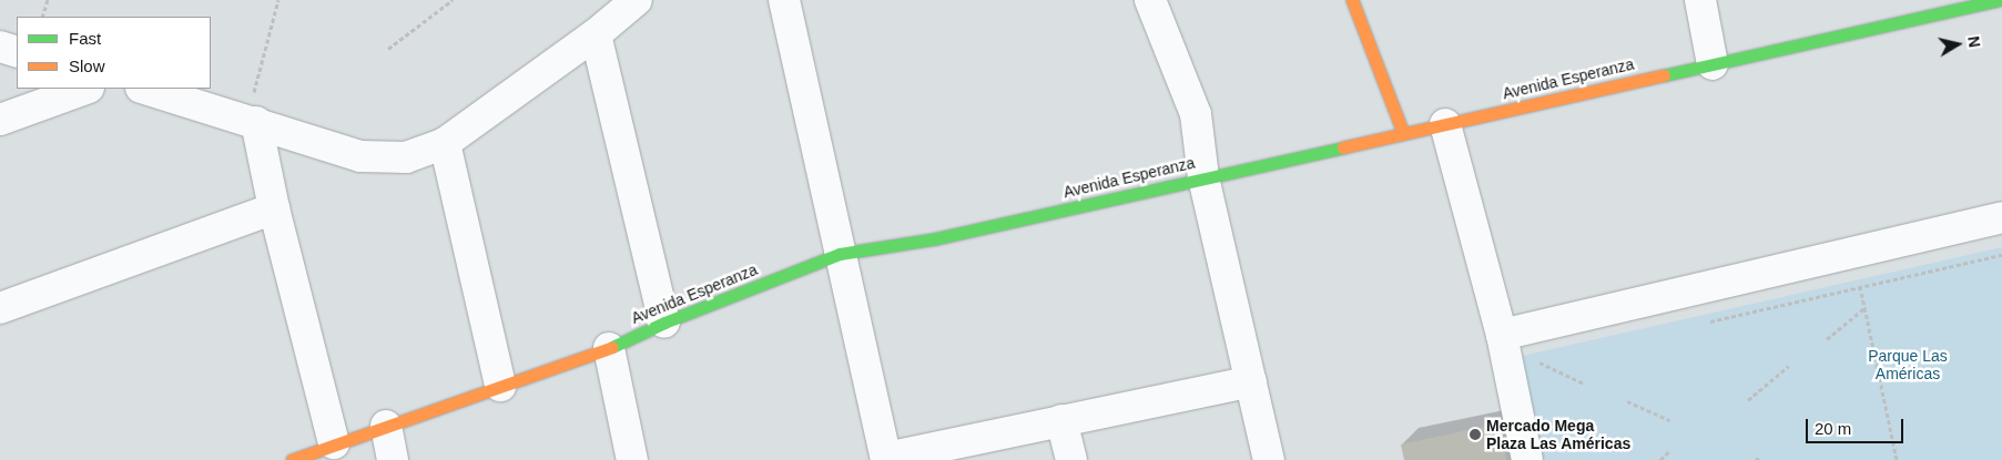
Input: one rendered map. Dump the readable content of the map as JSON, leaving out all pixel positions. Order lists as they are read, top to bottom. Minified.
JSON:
{"streets":{"street":["Avenida Esperanza"]},"parks":["Parque Las Américas"],"places":["Mercado Mega Plaza Las Américas"],"legend":["Fast","Slow"],"scale_bar":"20 m","north":"right"}
